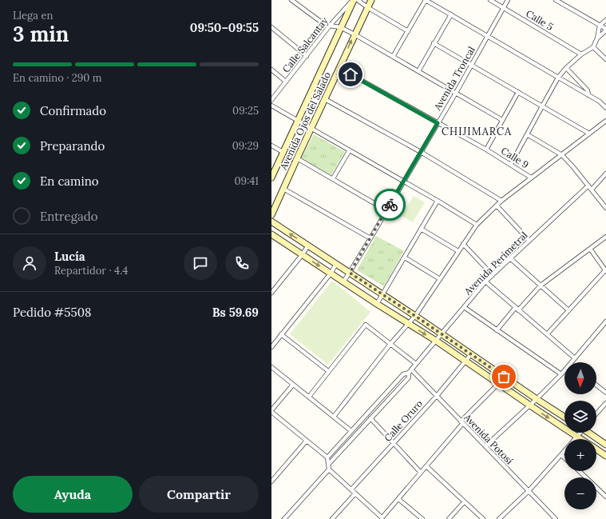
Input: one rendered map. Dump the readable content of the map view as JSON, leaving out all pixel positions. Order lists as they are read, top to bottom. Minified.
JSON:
{"streets":{"street":["Calle 5","Calle Salcantay","Avenida Troncal","Avenida Ojos del Salado","Calle 9","Avenida Perímetral","Calle Oruro","Avenida Potosí"]},"crossings":[["Calle 5","Avenida Troncal"],["Calle Salcantay","Avenida Ojos del Salado"],["Avenida Troncal","Calle 9"],["Avenida Ojos del Salado","Calle 9"],["Avenida Perímetral","Avenida Potosí"],["Calle Oruro","Avenida Potosí"]],"districts":["CHIJIMARCA"],"north":"bottom","page":{"heading":["3 min","Llega en","09:50–09:55"],"panel":["Lucía","Repartidor · 4.4","Pedido #5508","Bs 59.69"],"bar":"En camino · 290 m","list":[["Confirmado","09:25"],["Preparando","09:29"],["En camino","09:41"],"Entregado"],"map_buttons":["+","−"],"buttons":["Ayuda","Compartir"]}}
